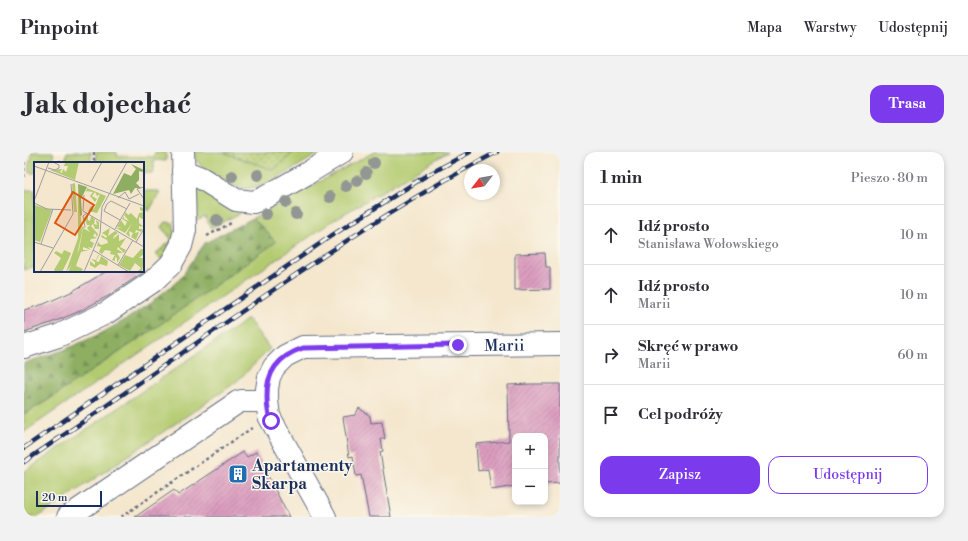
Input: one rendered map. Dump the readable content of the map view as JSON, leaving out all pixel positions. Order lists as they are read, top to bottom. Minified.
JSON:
{"streets":{"street":["Marii"]},"places":{"building":["Apartamenty Skarpa"]},"scale_bar":"20 m","north":"bottom left","page":{"header":"Pinpoint","nav":["Mapa","Warstwy","Udostępnij"],"buttons":["Trasa",["Zapisz","Udostępnij"]],"title":"Jak dojechać","heading":["1 min","Pieszo · 80 m"],"list":[["Idź prosto","Stanisława Wołowskiego","10 m"],["Idź prosto","Marii","10 m"],["Skręć w prawo","Marii","60 m"],"Cel podróży"],"map_buttons":["+","−"],"scale":"20 m"}}
